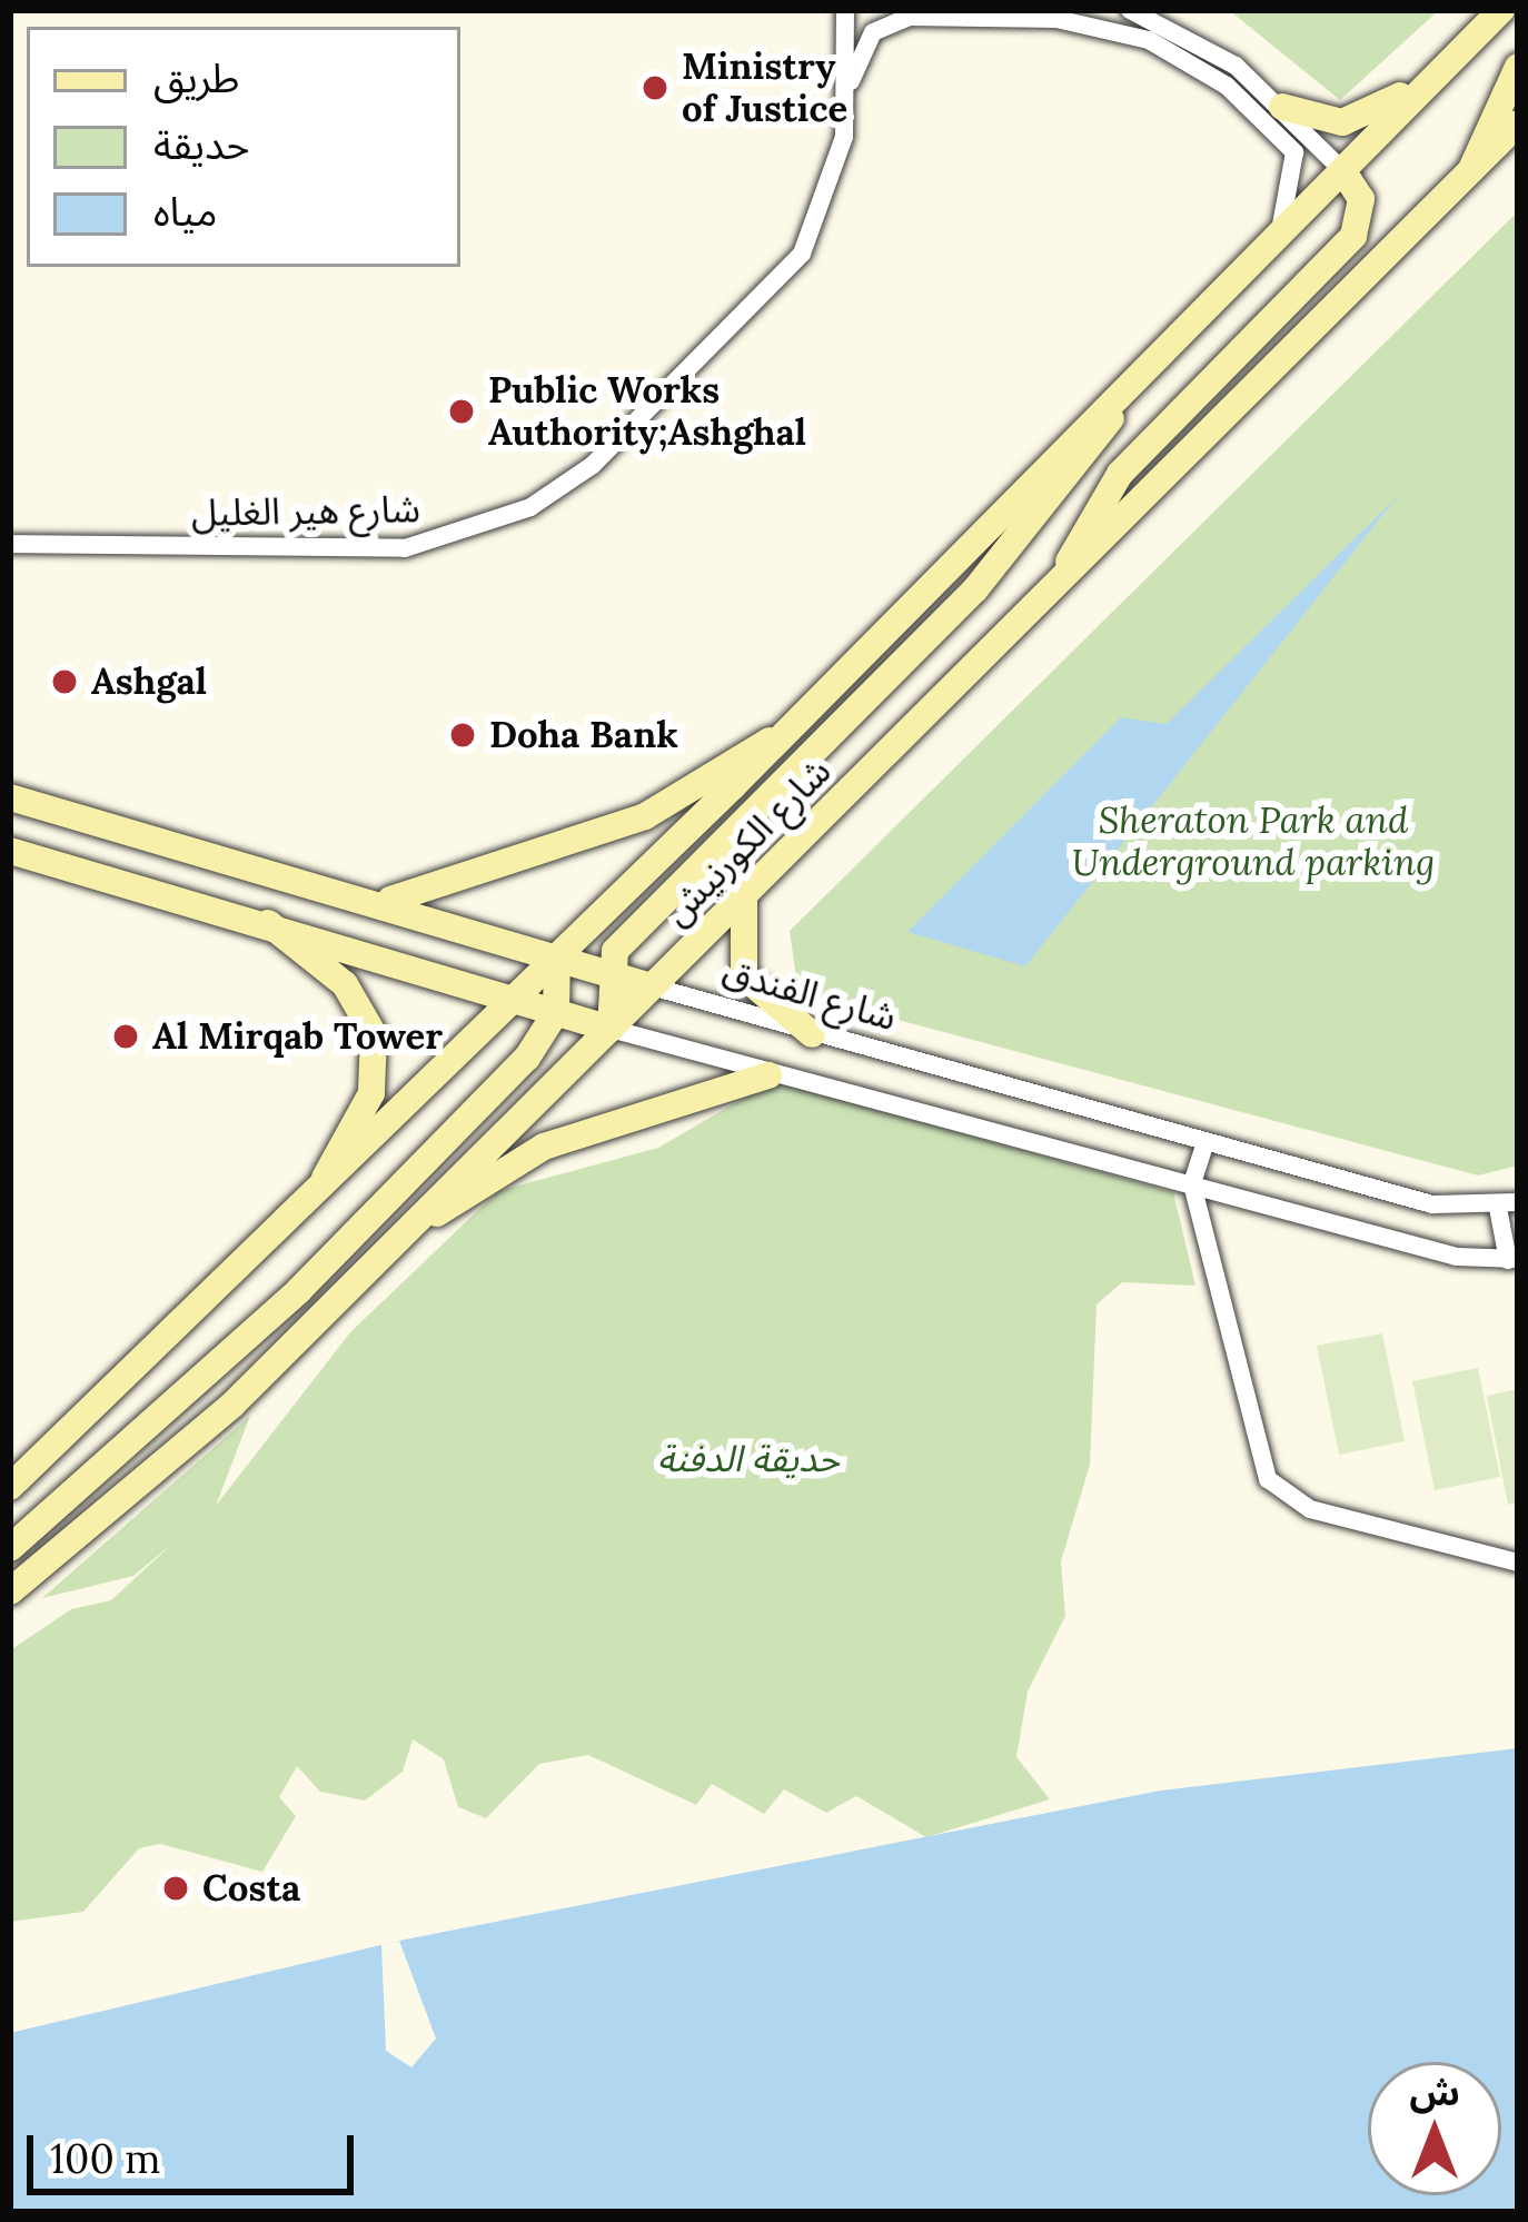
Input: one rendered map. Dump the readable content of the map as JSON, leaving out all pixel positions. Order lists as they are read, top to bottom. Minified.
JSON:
{"streets":{"main road":["شارع الكورنيش","شارع الفندق"],"street":["شارع هير الغليل"]},"crossings":[["شارع الكورنيش","شارع الفندق"]],"parks":["Sheraton Park and Underground parking","حديقة الدفنة"],"places":["Ministry of Justice","Public Works Authority;Ashghal","Ashgal","Doha Bank","Al Mirqab Tower","Costa"],"legend":["طريق","حديقة","مياه"],"scale_bar":"100 m","north":"top"}
